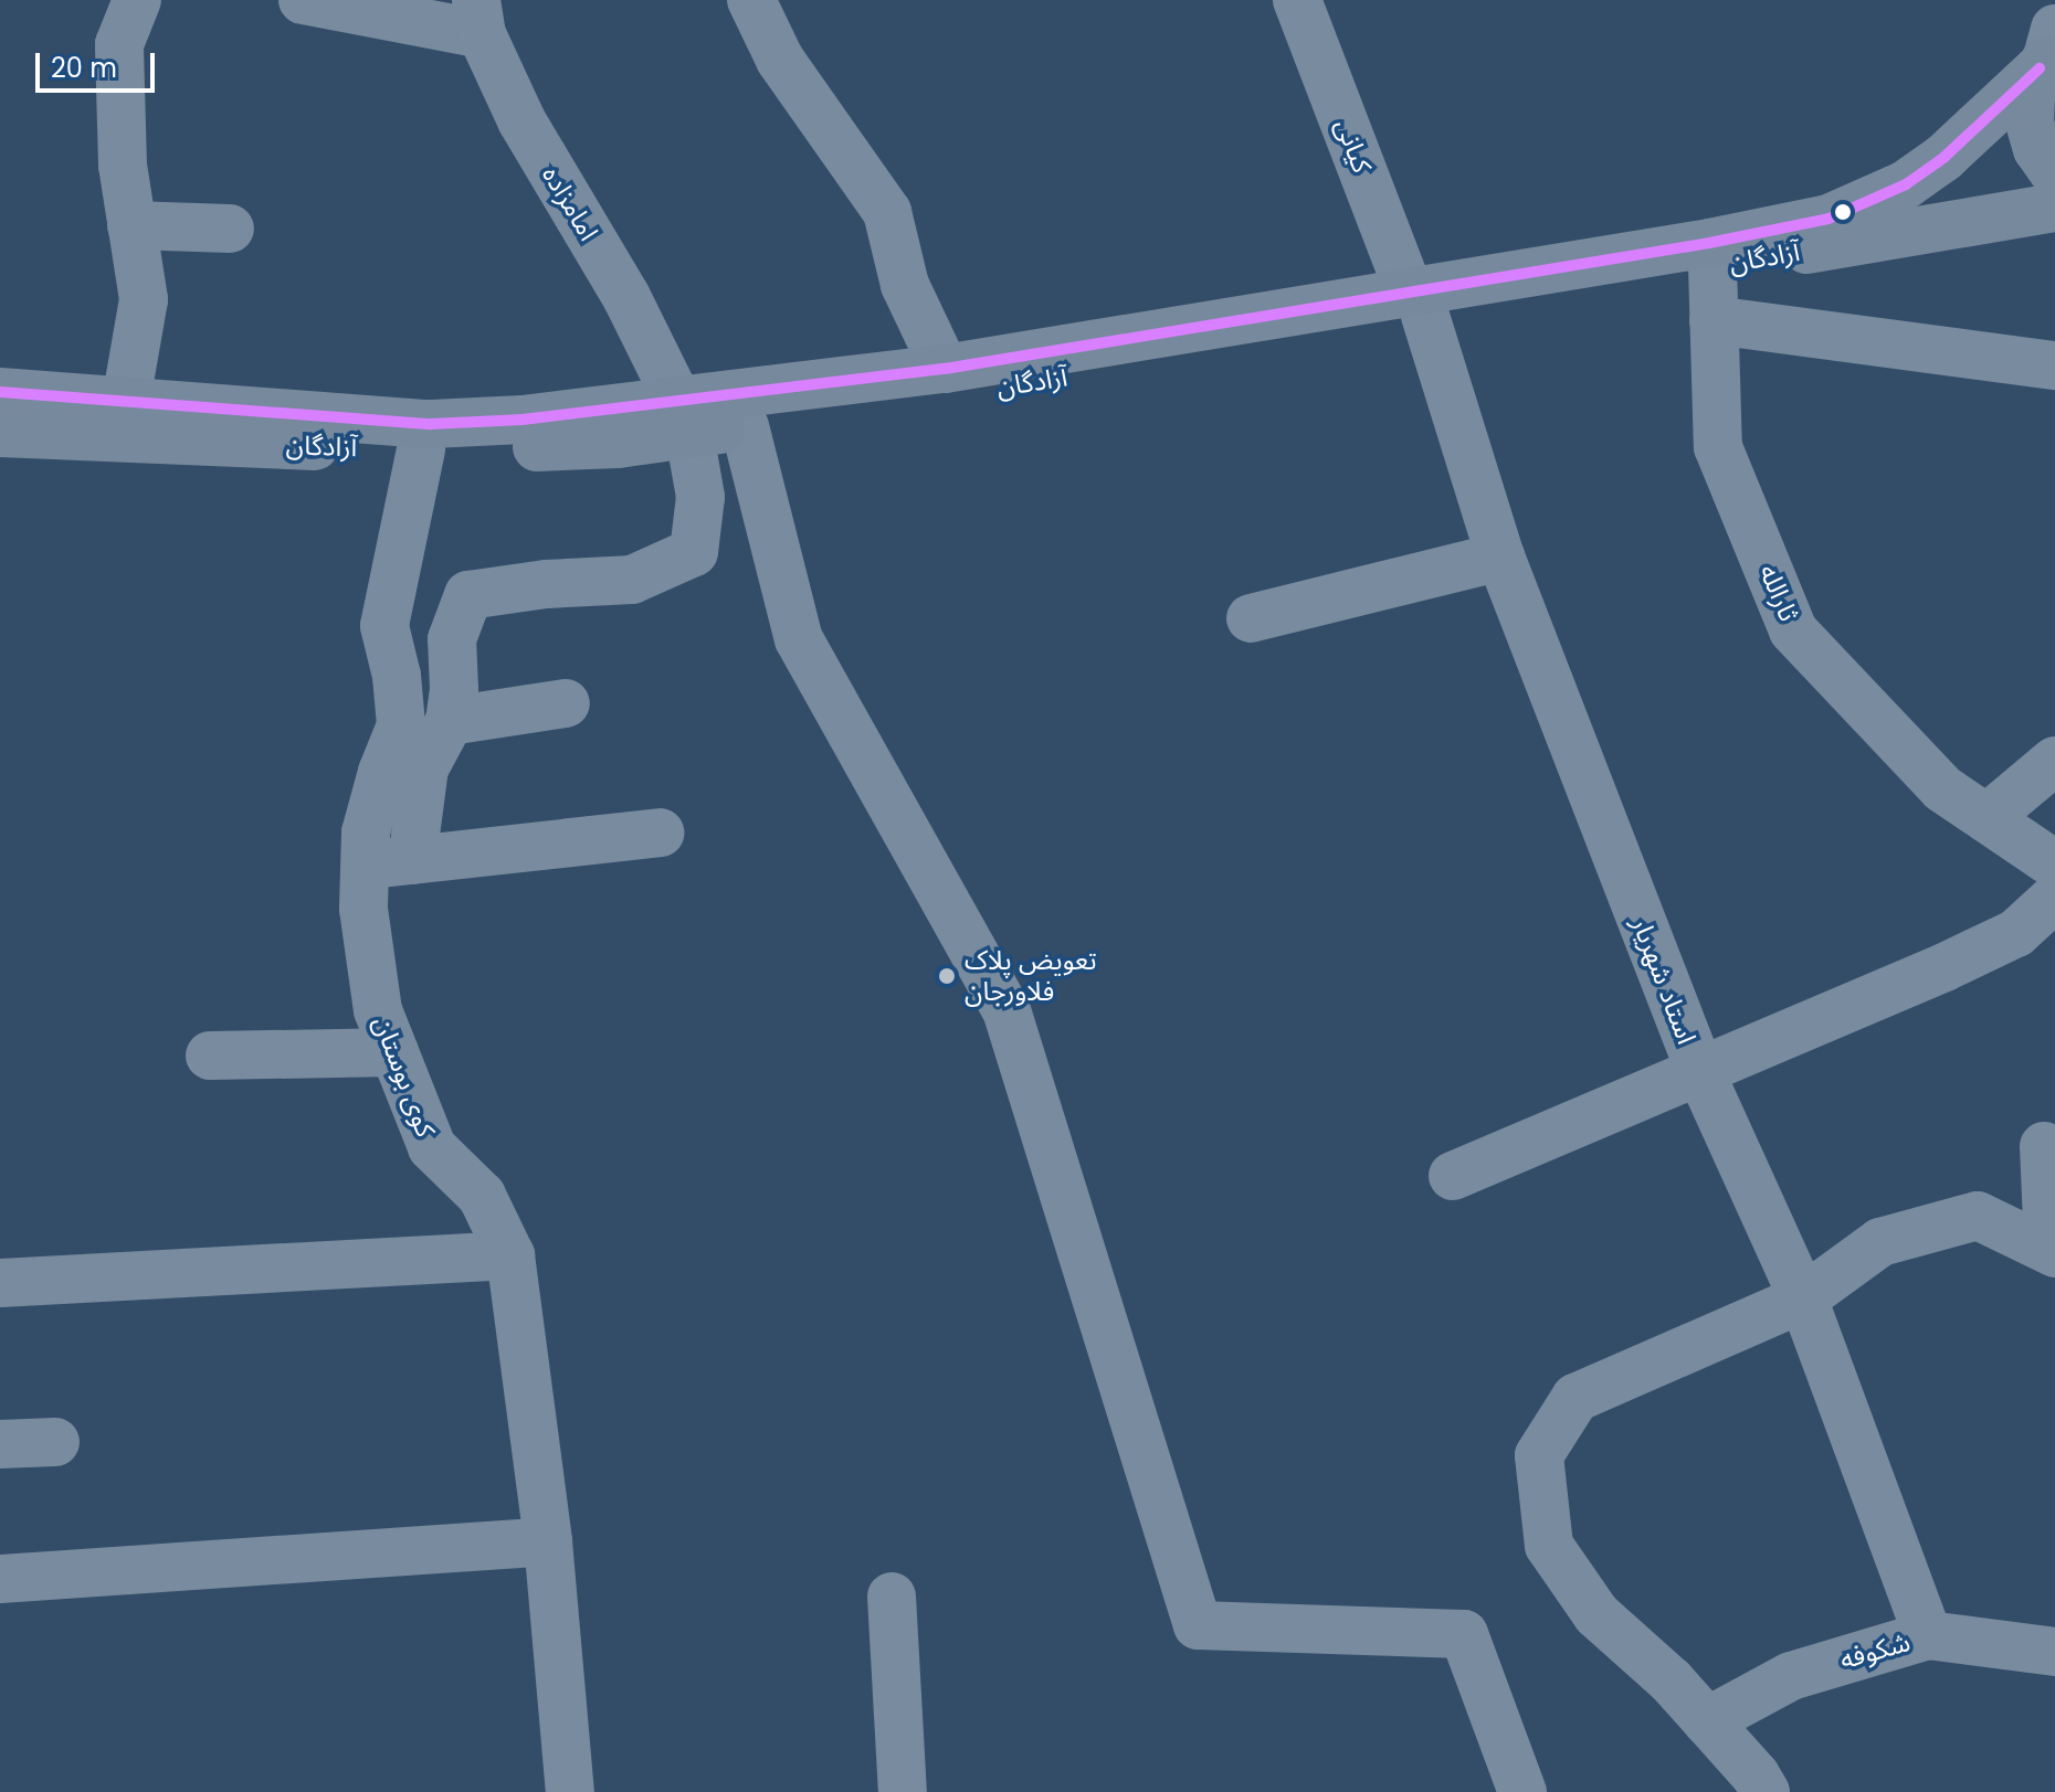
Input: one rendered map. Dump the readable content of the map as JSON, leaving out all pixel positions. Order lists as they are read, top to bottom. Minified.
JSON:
{"streets":{"main road":["آزادگان"],"street":["کیانی","امامزاده","ثارالله","استاد شهریار","کوی بوستان","شکوفه"]},"crossings":[["کیانی","آزادگان"],["کیانی","استاد شهریار"],["امامزاده","آزادگان"],["آزادگان","ثارالله"],["آزادگان","استاد شهریار"],["آزادگان","کوی بوستان"],["استاد شهریار","شکوفه"]],"places":["تعویض پلاک فلاورجان"],"scale_bar":"20 m"}
